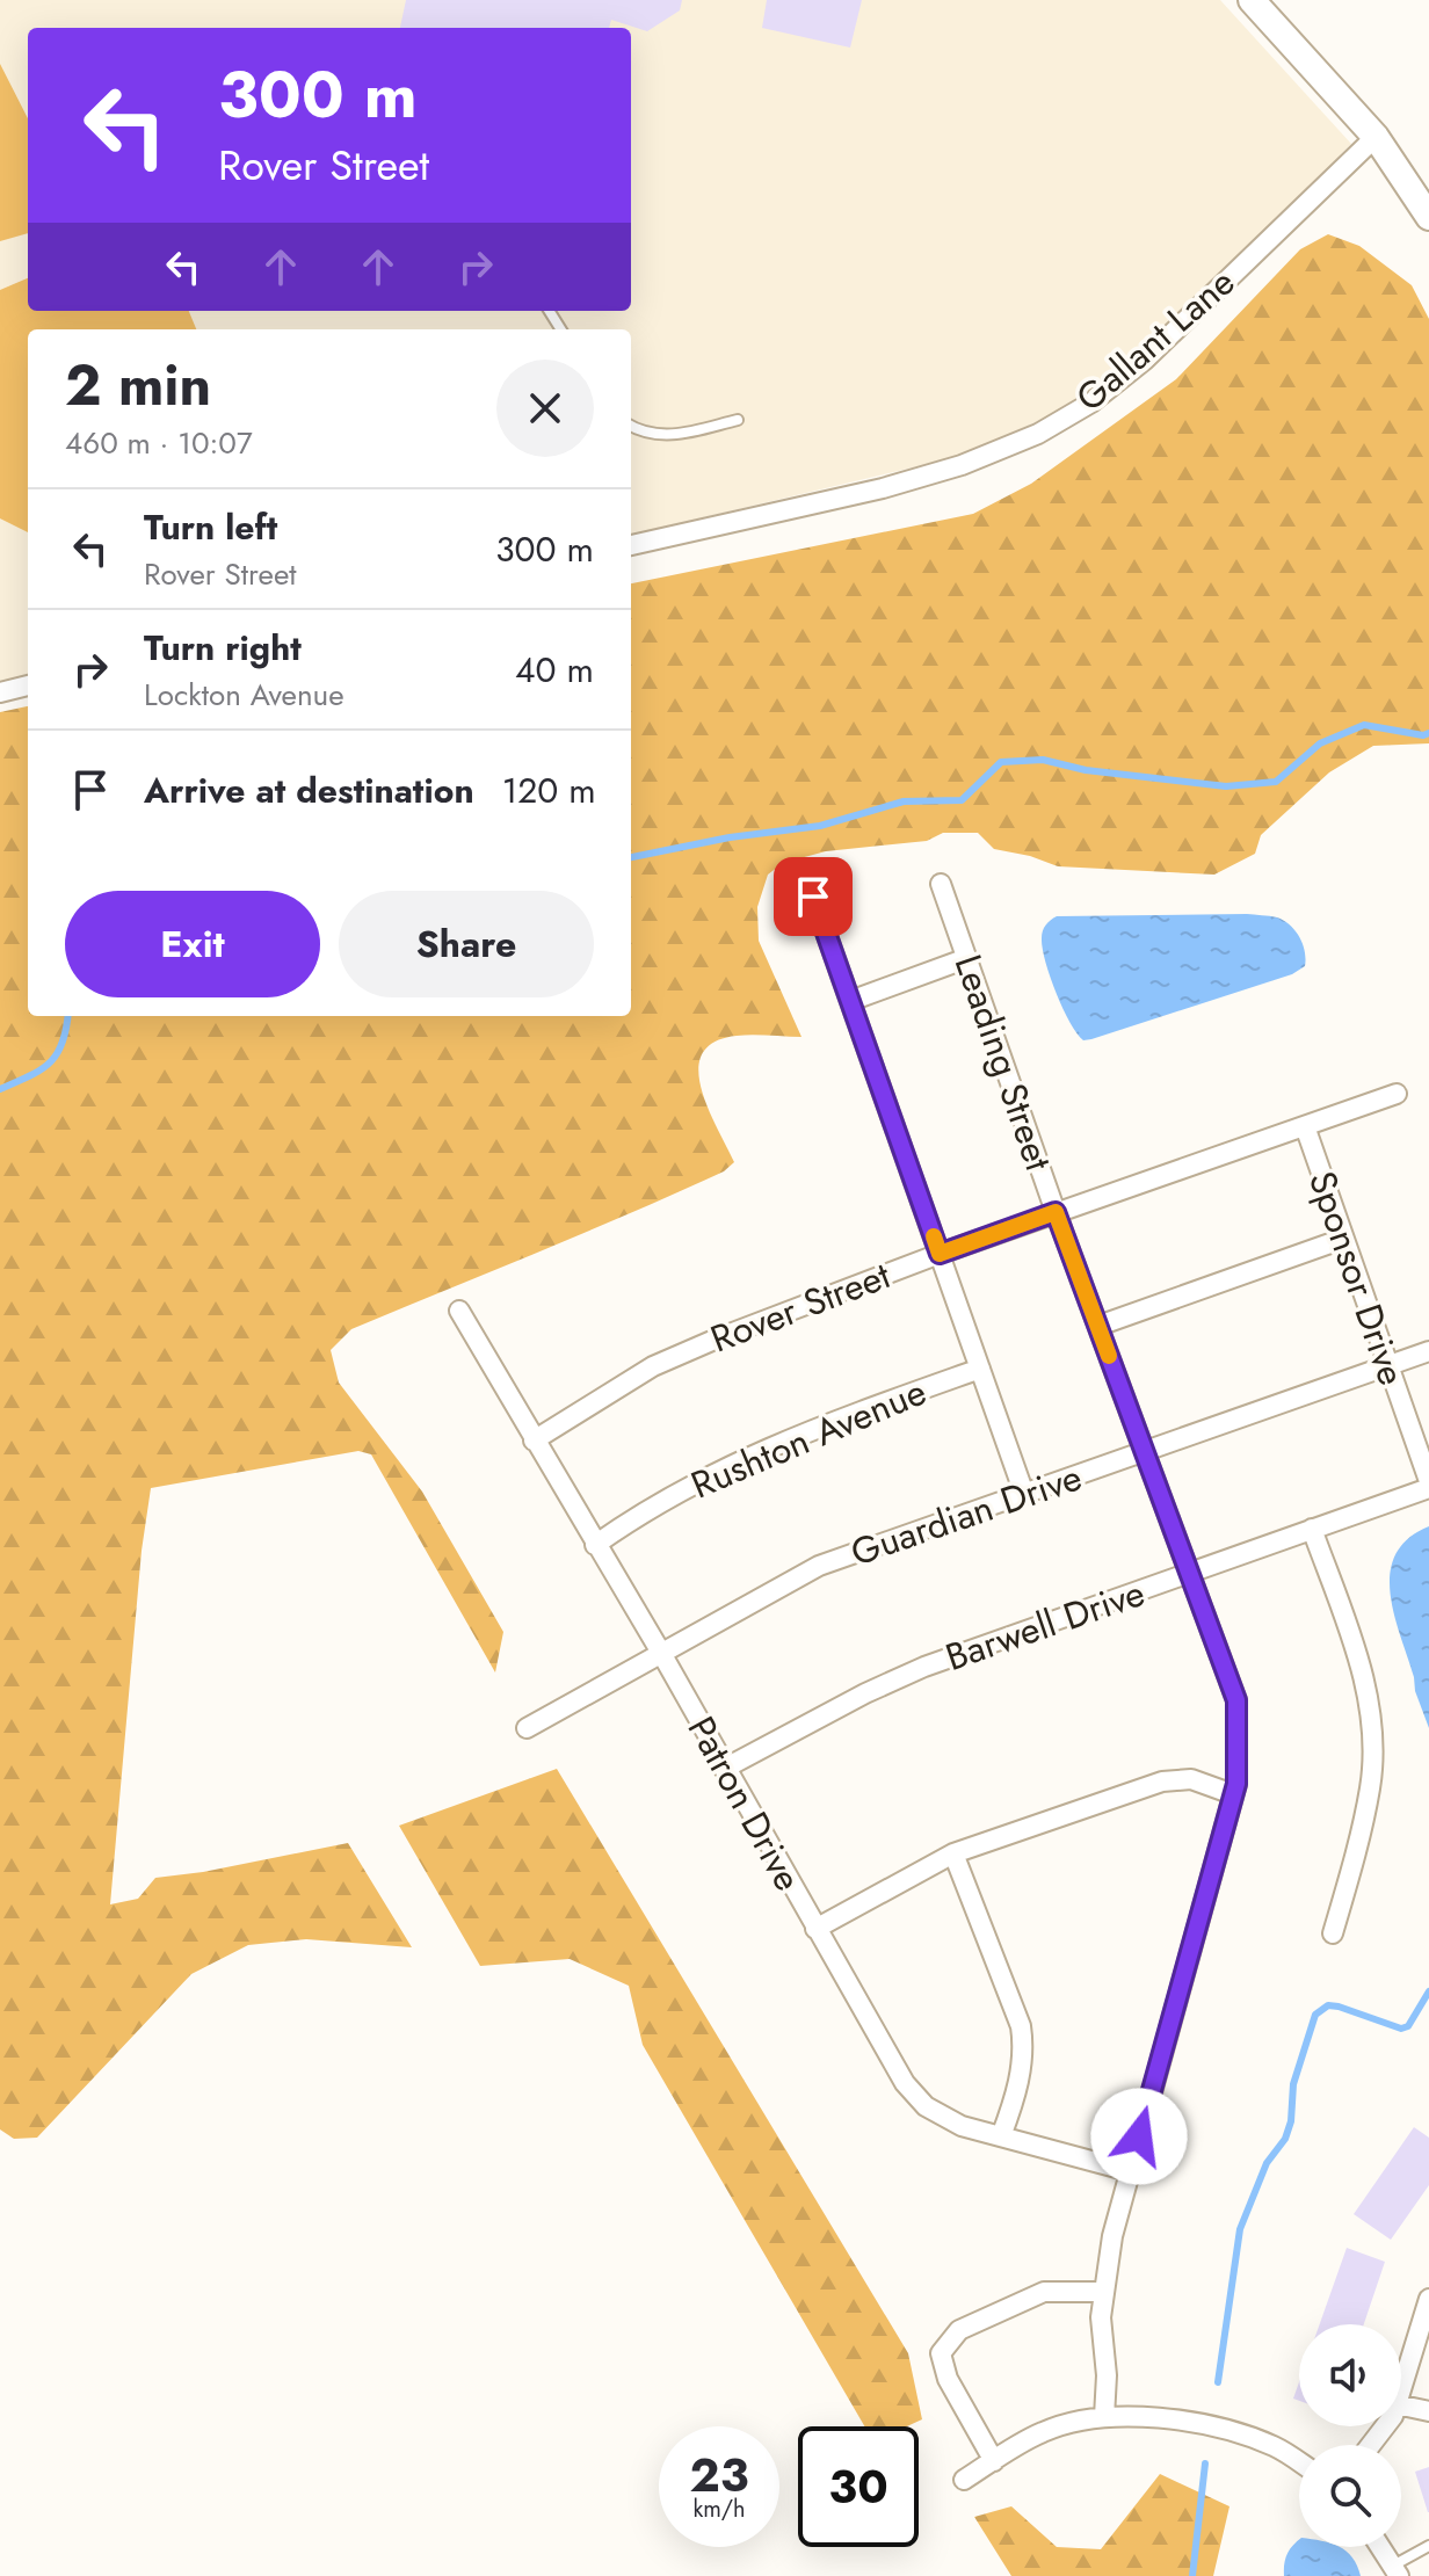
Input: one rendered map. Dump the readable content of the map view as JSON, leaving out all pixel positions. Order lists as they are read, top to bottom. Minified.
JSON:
{"streets":{"street":["Gallant Lane","Leading Street","Sponsor Drive","Rover Street","Rushton Avenue","Guardian Drive","Barwell Drive","Patron Drive"]},"crossings":[["Leading Street","Rover Street"],["Leading Street","Guardian Drive"],["Leading Street","Barwell Drive"],["Leading Street","Patron Drive"],["Sponsor Drive","Rover Street"],["Sponsor Drive","Guardian Drive"],["Sponsor Drive","Barwell Drive"],["Rover Street","Patron Drive"],["Rushton Avenue","Patron Drive"],["Guardian Drive","Patron Drive"],["Barwell Drive","Patron Drive"]],"page":{"turn":["300 m","Rover Street"],"heading":["2 min","460 m · 10:07"],"list":[{"name":"Turn left","note":"Rover Street","value":"300 m"},{"name":"Turn right","note":"Lockton Avenue","value":"40 m"},{"name":"Arrive at destination","value":"120 m"}],"buttons":["Exit","Share"],"speed":"23 km/h","limit":"30"}}
